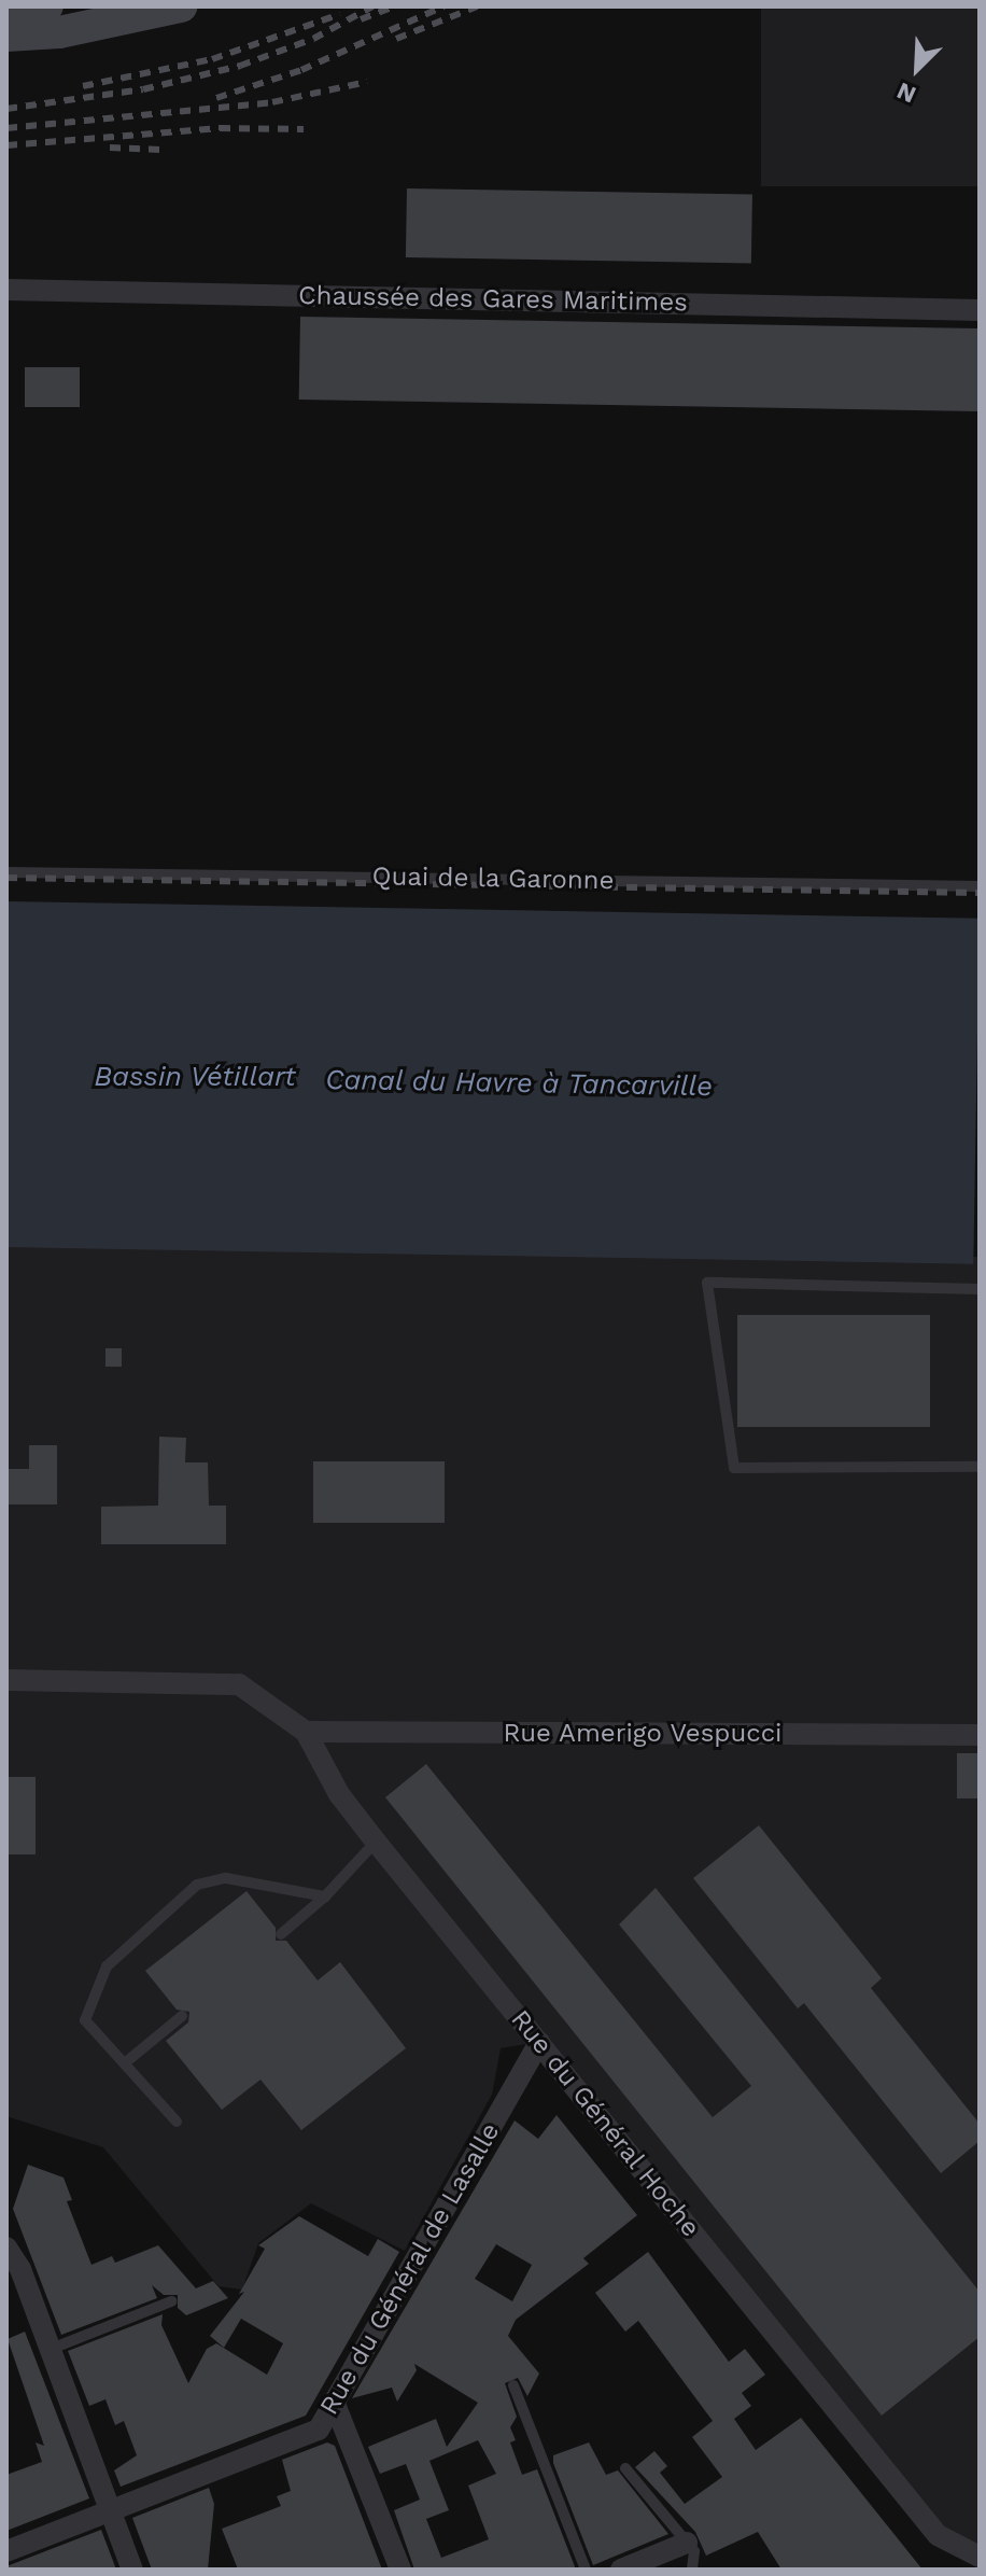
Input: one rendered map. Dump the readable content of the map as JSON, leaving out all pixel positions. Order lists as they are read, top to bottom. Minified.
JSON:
{"streets":{"street":["Chaussée des Gares Maritimes","Rue Amerigo Vespucci","Rue du Général Hoche","Rue du Général de Lasalle"],"lane":["Quai de la Garonne"]},"crossings":[["Rue Amerigo Vespucci","Rue du Général Hoche"],["Rue du Général Hoche","Rue du Général de Lasalle"]],"water":["Bassin Vétillart","Canal du Havre à Tancarville"],"north":"bottom left"}
